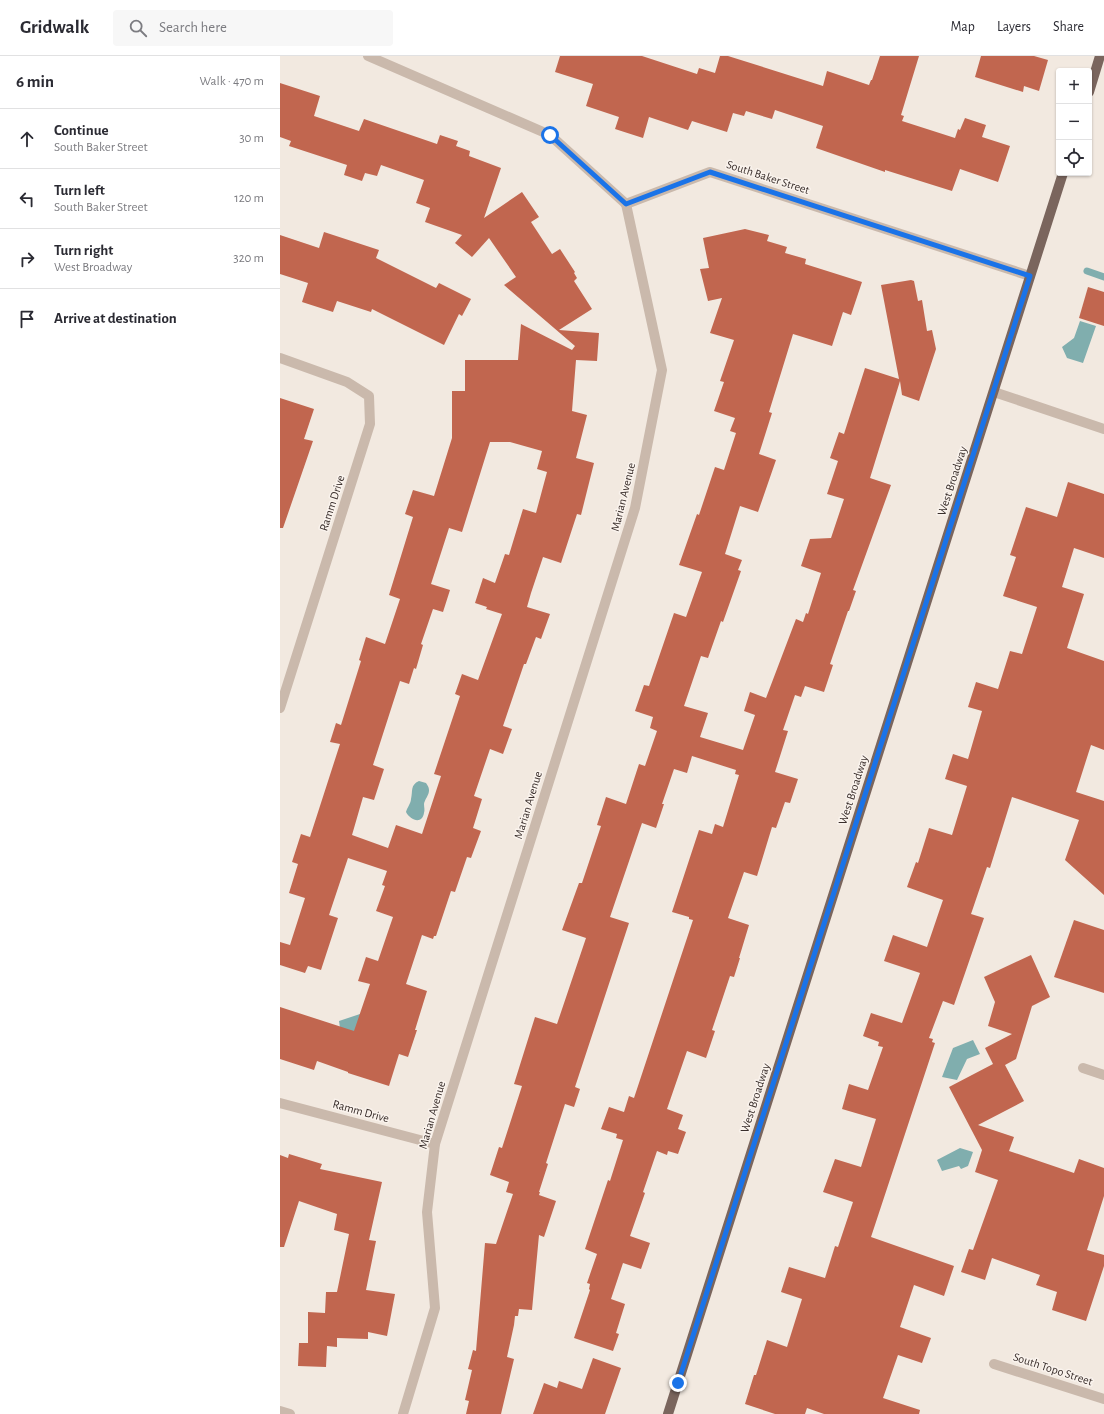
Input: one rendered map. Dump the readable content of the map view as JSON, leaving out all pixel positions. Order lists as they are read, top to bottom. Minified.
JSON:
{"streets":{"main road":["West Broadway"],"street":["South Baker Street","Marian Avenue","Ramm Drive","South Topo Street"]},"crossings":[["South Baker Street","West Broadway"],["South Baker Street","Marian Avenue"],["Marian Avenue","Ramm Drive"]],"page":{"header":"Gridwalk","search":"Search here","nav":["Map","Layers","Share"],"heading":["6 min","Walk · 470 m"],"map_buttons":["+","−"],"list":[["Continue","South Baker Street","30 m"],["Turn left","South Baker Street","120 m"],["Turn right","West Broadway","320 m"],"Arrive at destination"]}}
